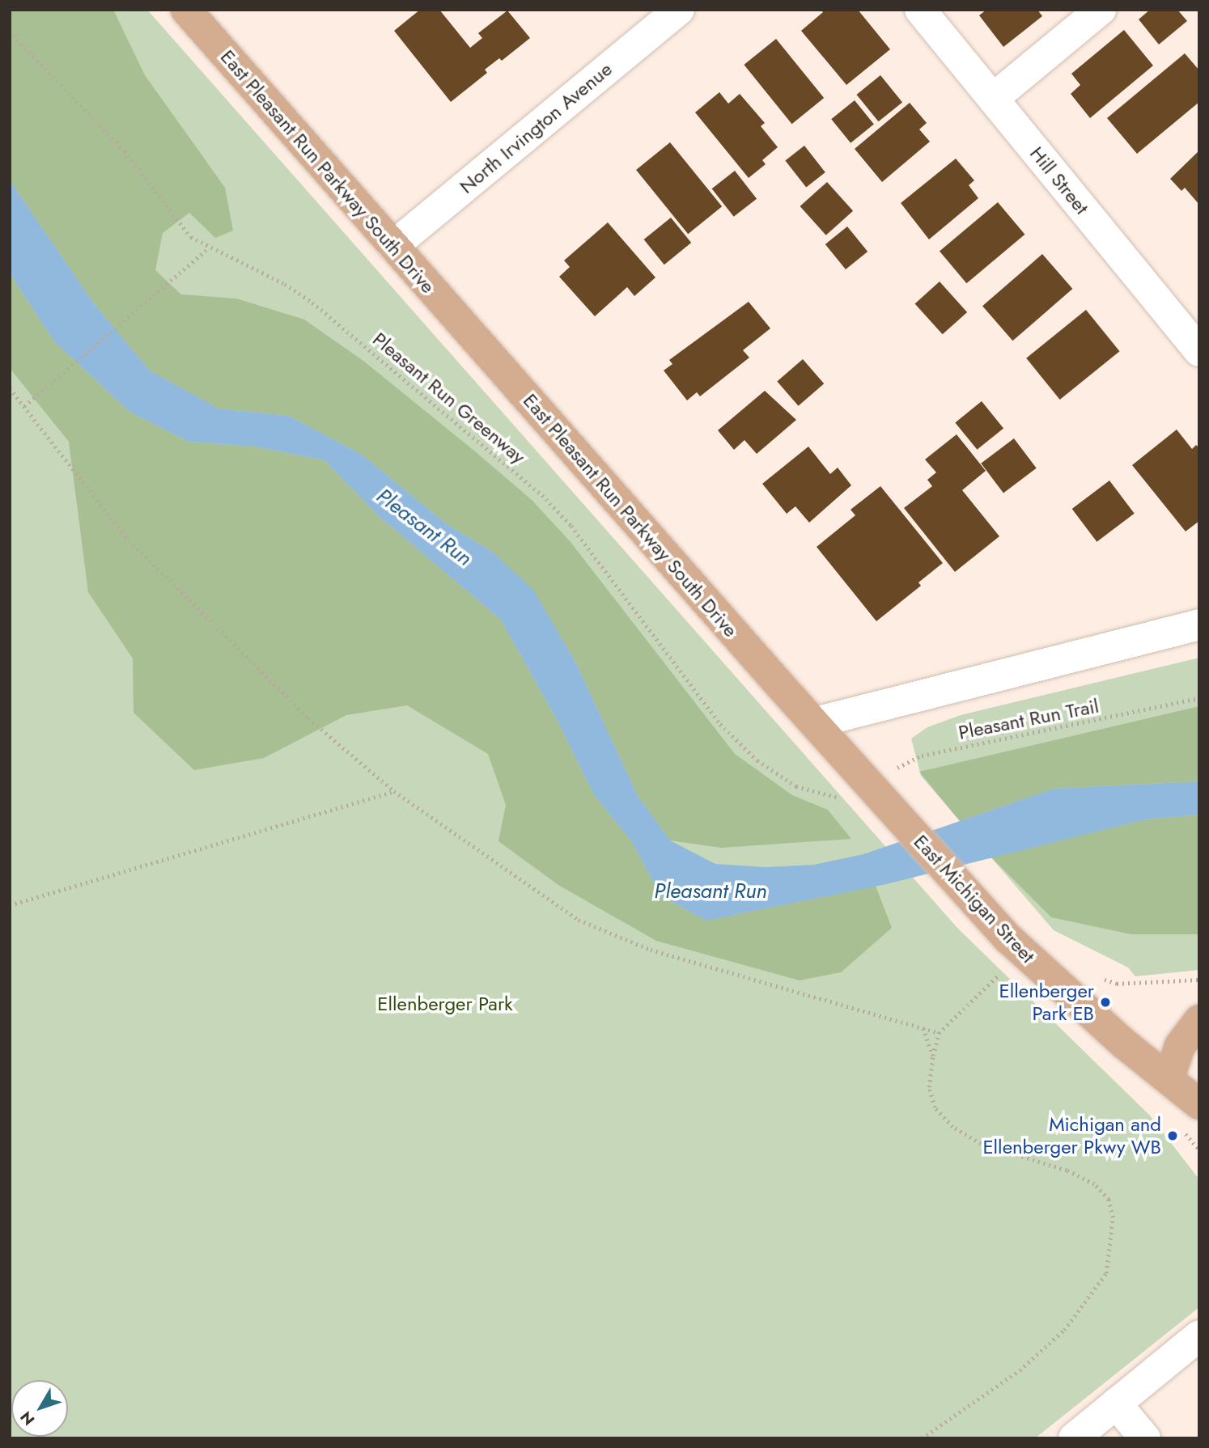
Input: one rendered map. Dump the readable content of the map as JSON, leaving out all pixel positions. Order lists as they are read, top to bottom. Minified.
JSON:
{"streets":{"main road":["East Pleasant Run Parkway South Drive","East Michigan Street"],"street":["North Irvington Avenue","Hill Street"],"path":["Pleasant Run Greenway","Pleasant Run Trail"]},"crossings":[["North Irvington Avenue","East Pleasant Run Parkway South Drive"],["East Pleasant Run Parkway South Drive","East Michigan Street"],["Pleasant Run Trail","East Michigan Street"]],"water":["Pleasant Run"],"parks":["Ellenberger Park"],"places":["Ellenberger Park EB","Michigan and Ellenberger Pkwy WB"],"north":"bottom left"}
